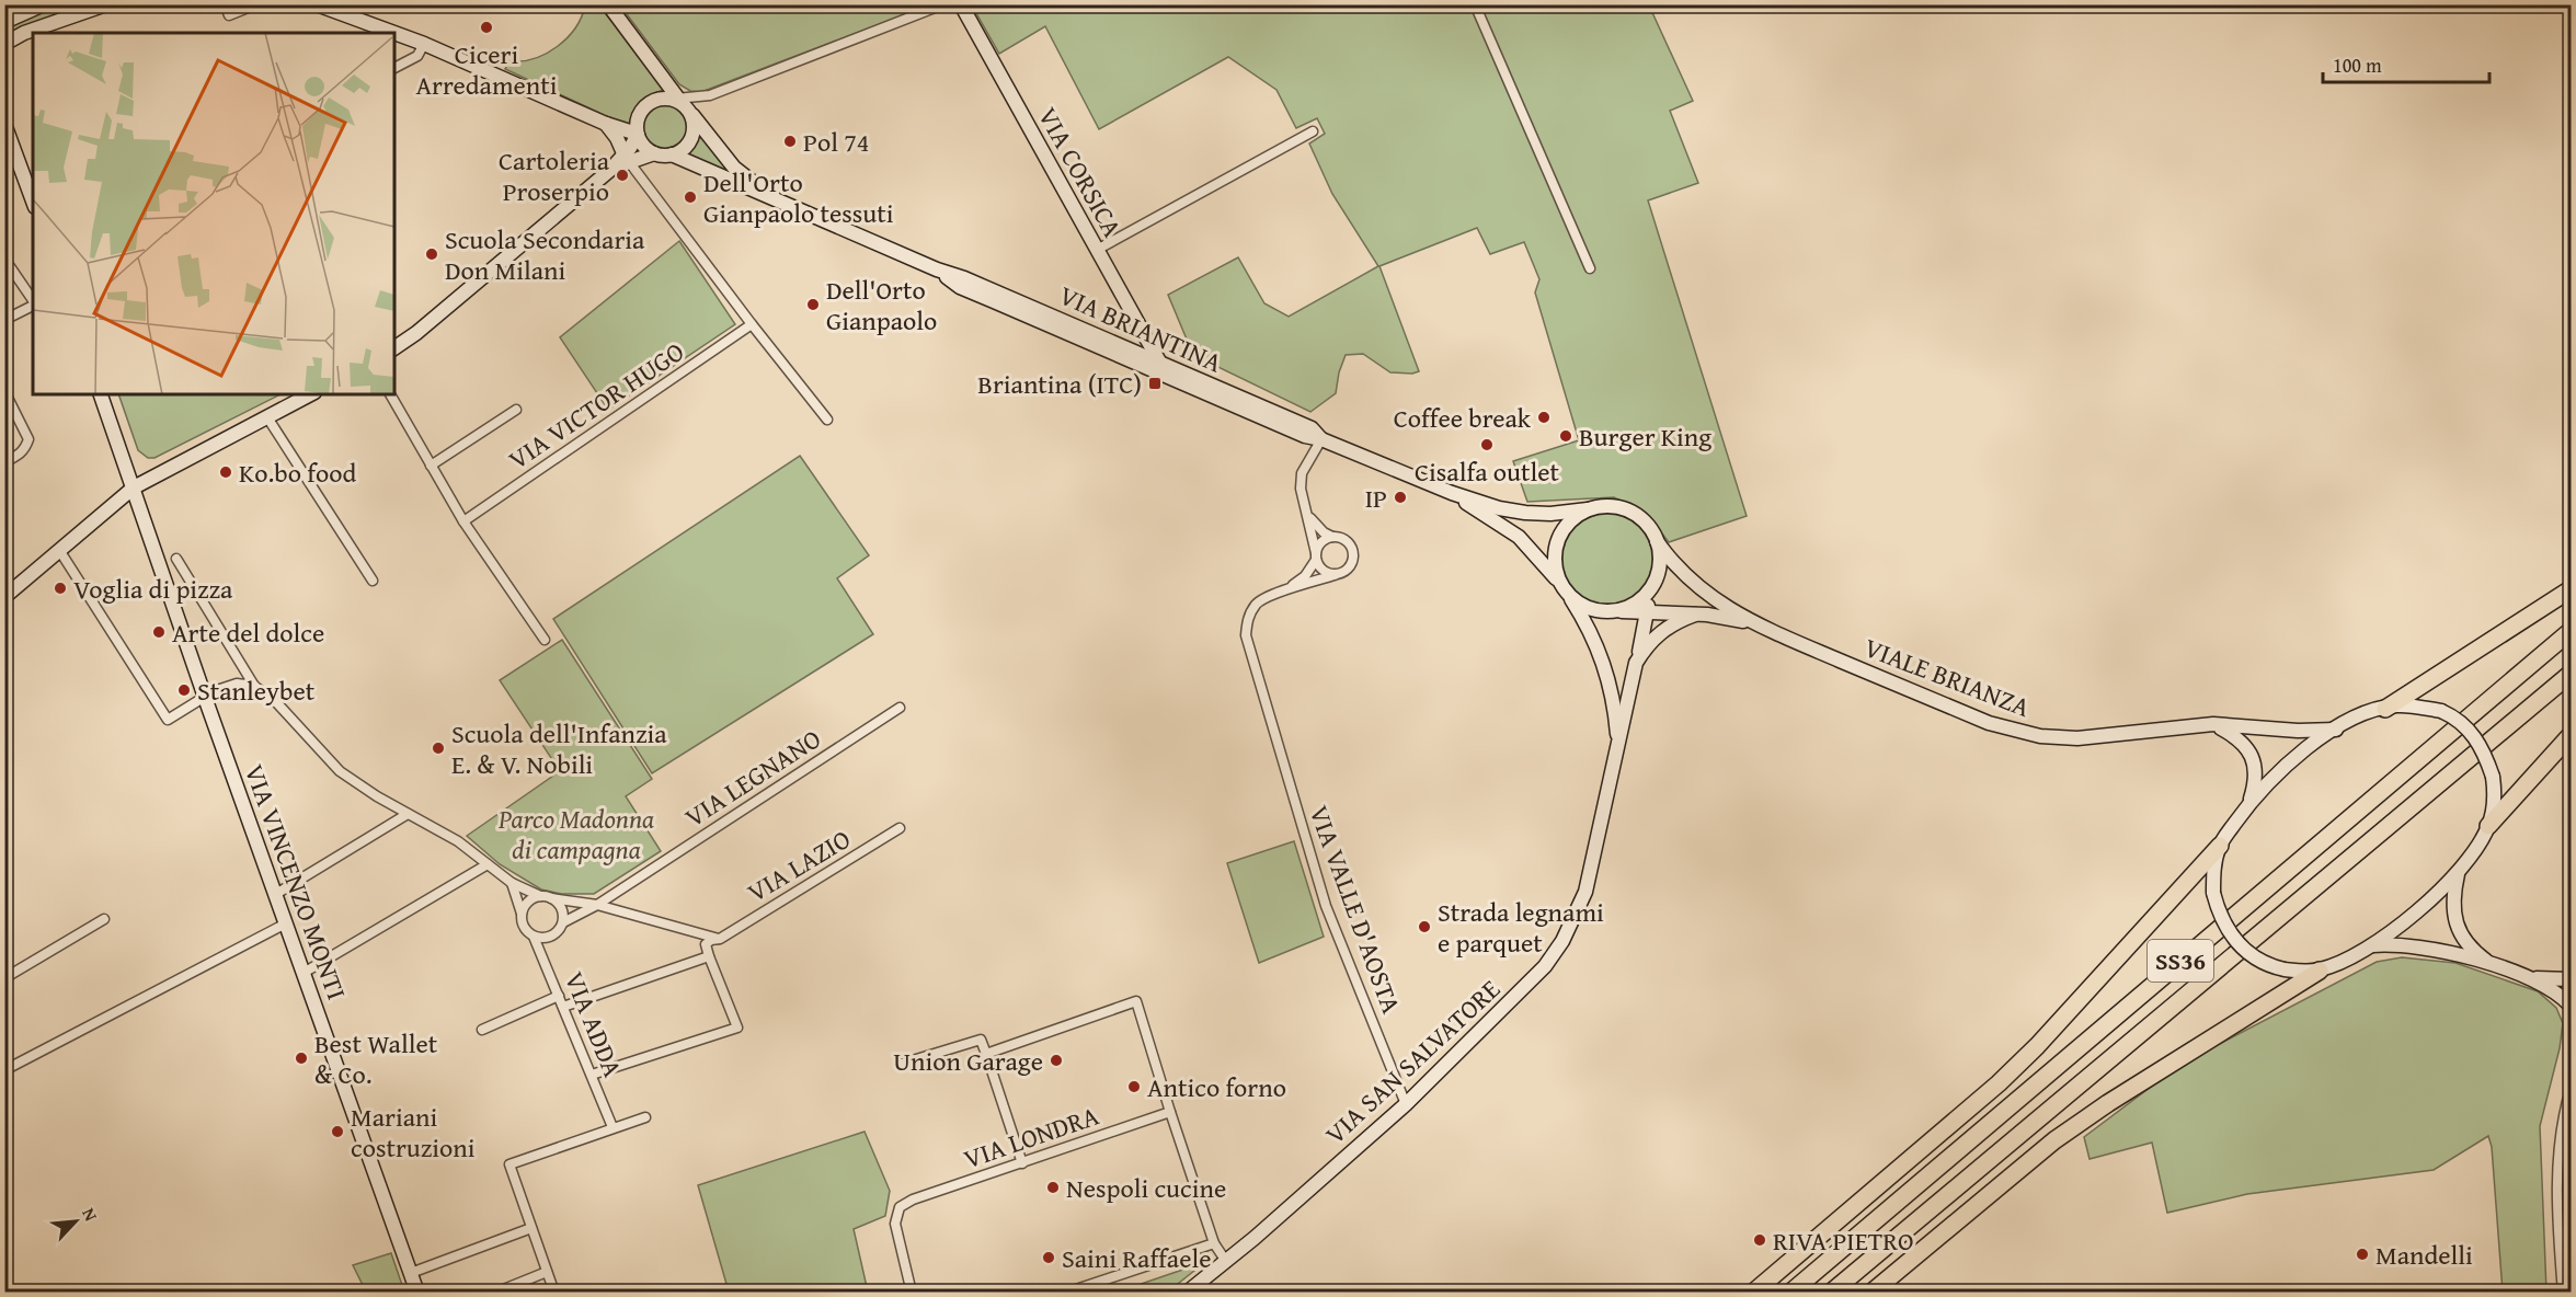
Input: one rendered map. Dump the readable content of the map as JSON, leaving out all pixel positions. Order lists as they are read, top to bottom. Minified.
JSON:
{"streets":{"highway":["SS36"],"main road":["VIA CORSICA","VIA BRIANTINA","VIALE BRIANZA","VIA VINCENZO MONTI","VIA SAN SALVATORE"],"street":["VIA VICTOR HUGO","VIA LEGNANO","VIA LAZIO","VIA VALLE D'AOSTA","VIA ADDA","VIA LONDRA"]},"crossings":[["VIA CORSICA","VIA BRIANTINA"],["VIA BRIANTINA","VIA SAN SALVATORE"],["VIA LEGNANO","VIA ADDA"],["VIA VALLE D'AOSTA","VIA SAN SALVATORE"]],"parks":["Parco Madonna di campagna"],"places":{"other":["Ciceri Arredamenti","Pol 74","Cartoleria Proserpio","Dell'Orto Gianpaolo tessuti","Scuola Secondaria Don Milani","Dell'Orto Gianpaolo","Coffee break","Burger King","Cisalfa outlet","Ko.bo food","IP","Voglia di pizza","Arte del dolce","Stanleybet","Scuola dell'Infanzia E. & V. Nobili","Strada legnami e parquet","Best Wallet & Co.","Union Garage","Antico forno","Mariani costruzioni","Nespoli cucine","RIVA PIETRO","Mandelli","Saini Raffaele"],"transit":["Briantina (ITC)"]},"scale_bar":"100 m","north":"top right"}
